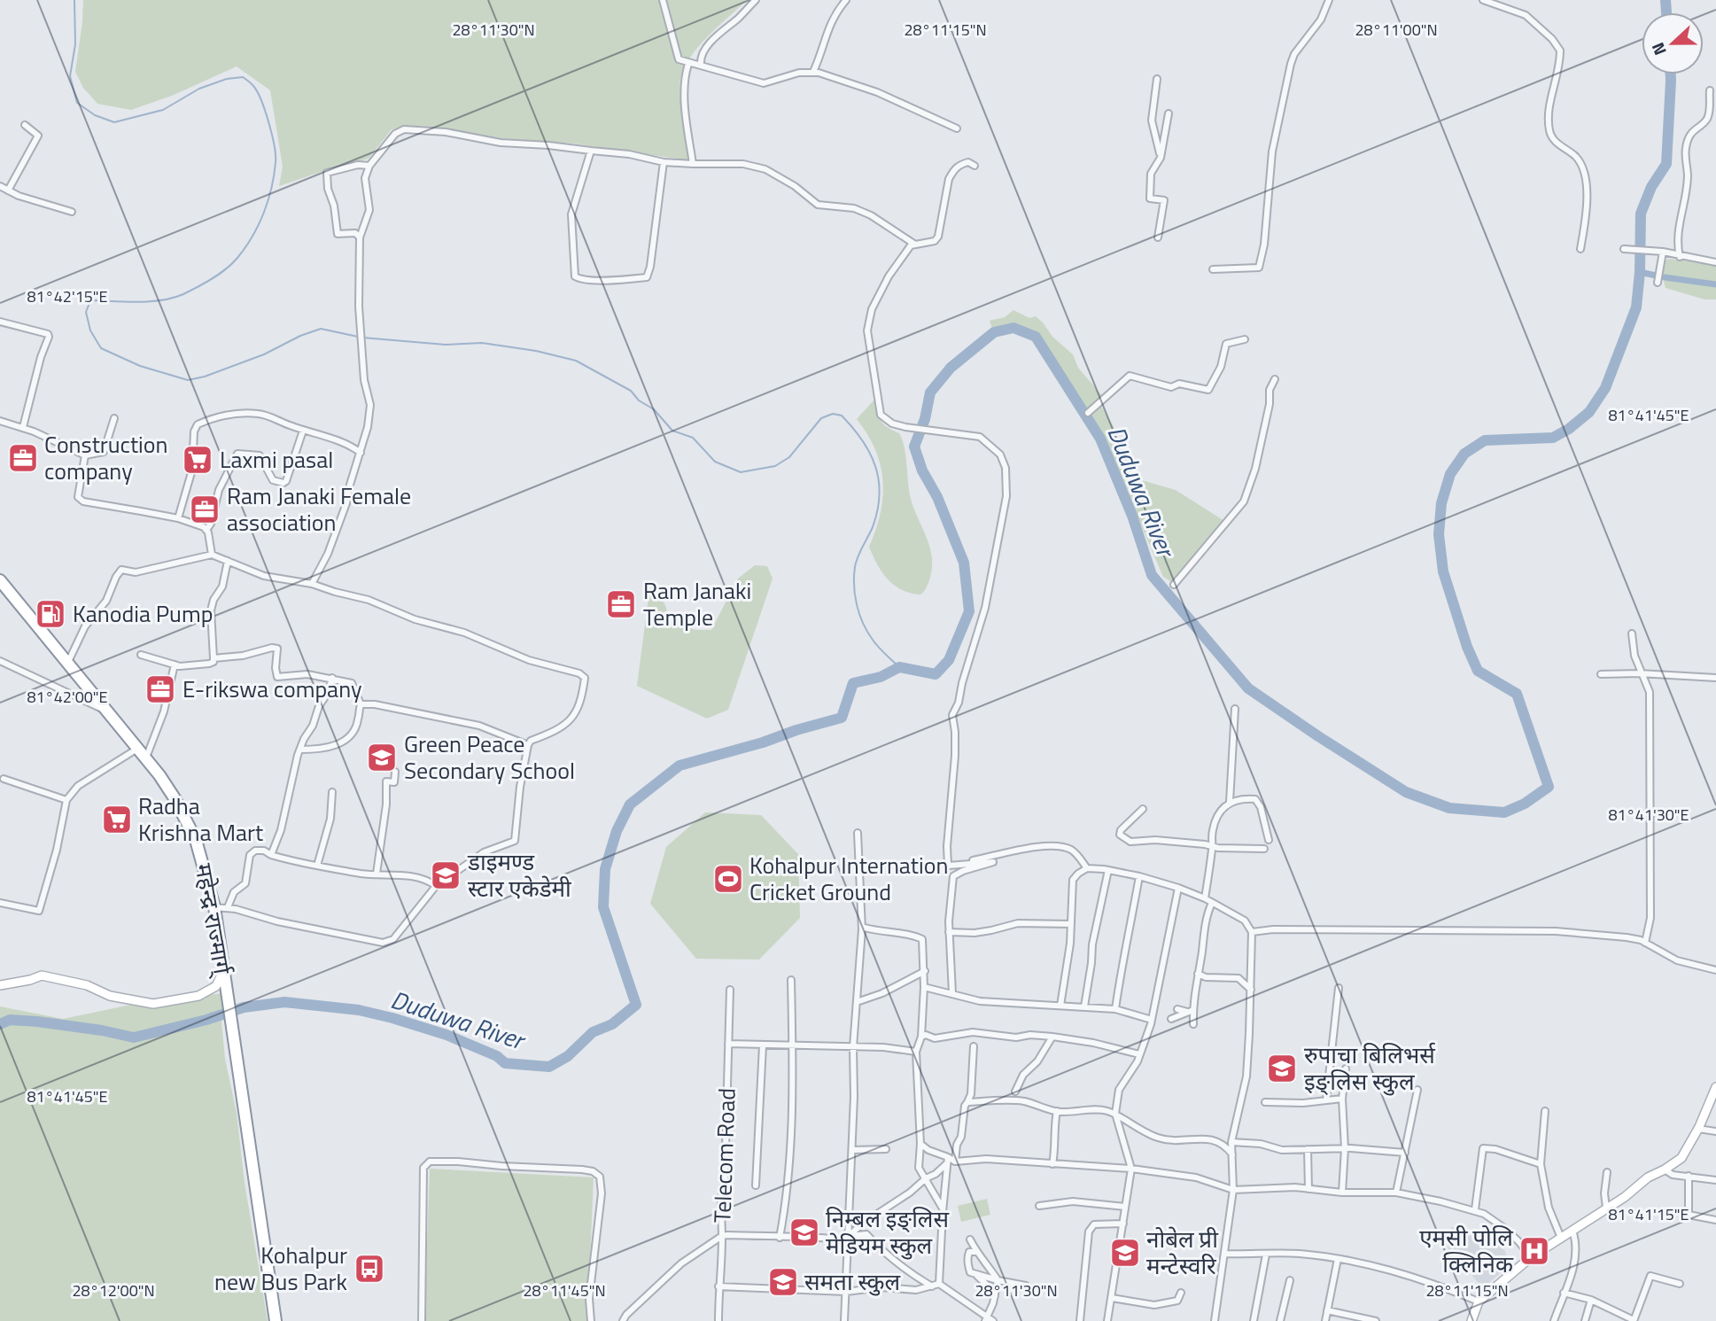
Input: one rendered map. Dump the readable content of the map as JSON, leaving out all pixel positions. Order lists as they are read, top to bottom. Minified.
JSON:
{"streets":{"highway":["महेन्द्र राज्मार्ग्"],"street":["Telecom Road"]},"water":["Duduwa River"],"places":{"office":["Construction company","Ram Janaki Female association","Ram Janaki Temple","E-rikswa company"],"supermarket":["Laxmi pasal","Radha Krishna Mart"],"fuel station":["Kanodia Pump"],"school or university":["Green Peace Secondary School","डाइमण्ड स्टार एकेडेमी","रुपाचा बिलिभर्स इङ्लिस स्कुल","निम्बल इङ्लिस मेडियम स्कुल","नोबेल प्री मन्टेस्वरि","समता स्कुल"],"sports":["Kohalpur Internation Cricket Ground"],"hospital":["एमसी पोलि क्लिनिक"],"bus stop":["Kohalpur new Bus Park"]},"north":"left","coordinates":["28°11'30\"N","28°11'15\"N","28°11'00\"N","81°42'15\"E","81°41'45\"E","81°42'00\"E","81°41'30\"E","81°41'15\"E","28°12'00\"N","28°11'45\"N"]}
